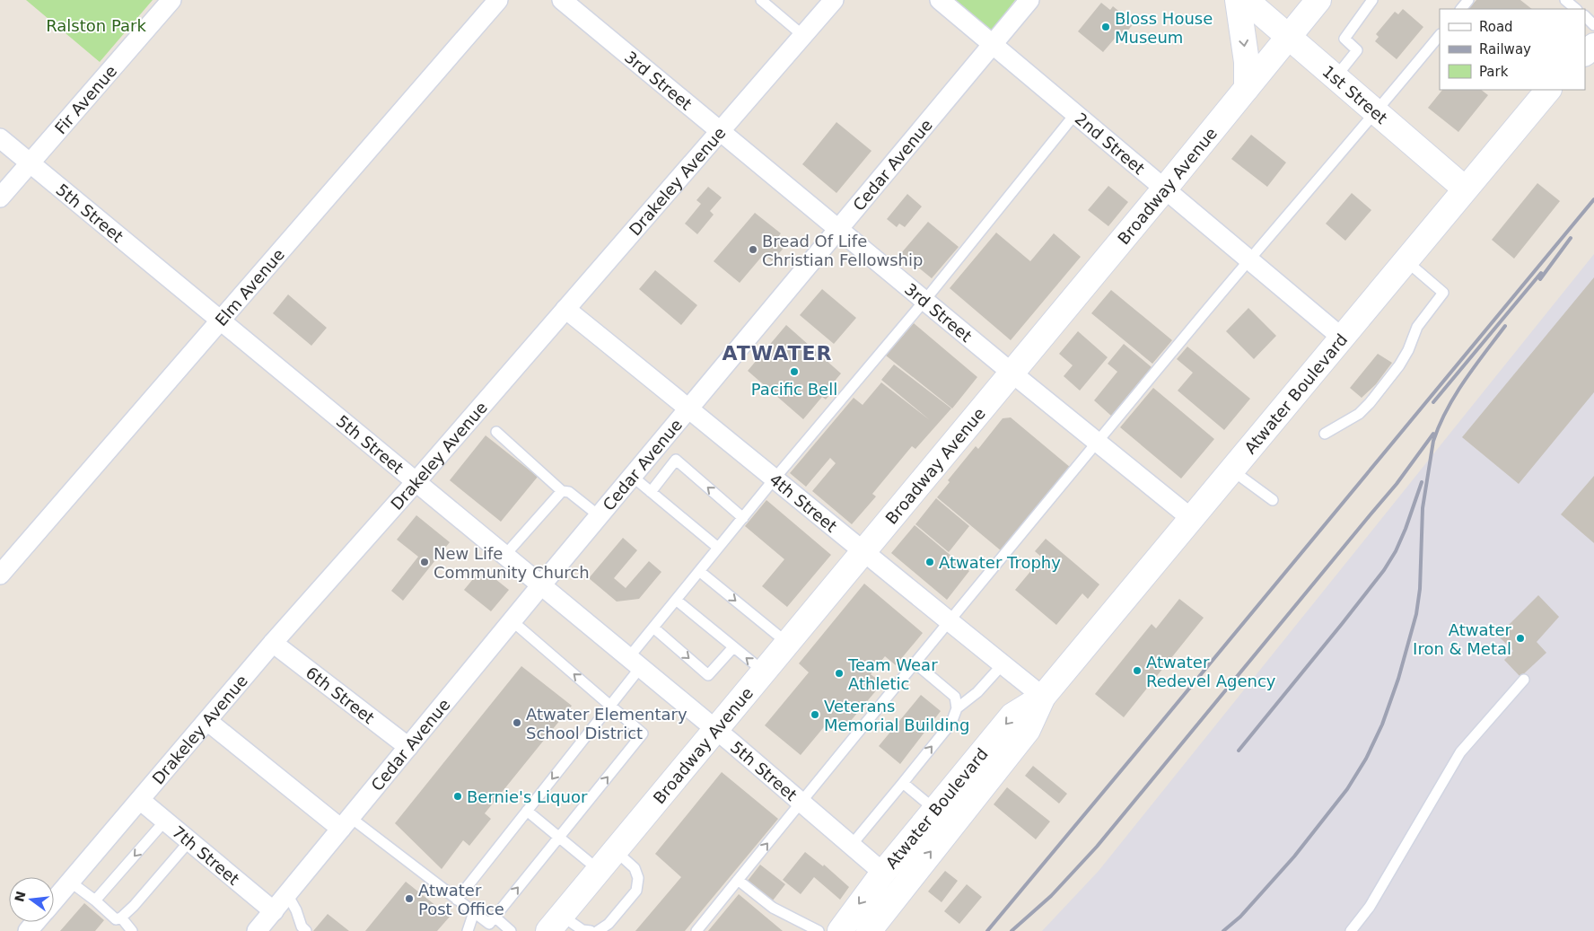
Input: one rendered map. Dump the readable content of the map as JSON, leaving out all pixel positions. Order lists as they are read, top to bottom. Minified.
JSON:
{"streets":{"street":["3rd Street","1st Street","Fir Avenue","2nd Street","Cedar Avenue","Drakeley Avenue","Broadway Avenue","5th Street","Elm Avenue","Atwater Boulevard","4th Street","6th Street","7th Street"]},"crossings":[["3rd Street","Cedar Avenue"],["3rd Street","Drakeley Avenue"],["3rd Street","Broadway Avenue"],["3rd Street","Atwater Boulevard"],["1st Street","Broadway Avenue"],["1st Street","Atwater Boulevard"],["Fir Avenue","5th Street"],["2nd Street","Cedar Avenue"],["2nd Street","Broadway Avenue"],["2nd Street","Atwater Boulevard"],["Cedar Avenue","5th Street"],["Cedar Avenue","4th Street"],["Cedar Avenue","6th Street"],["Cedar Avenue","7th Street"],["Drakeley Avenue","5th Street"],["Drakeley Avenue","4th Street"],["Drakeley Avenue","6th Street"],["Drakeley Avenue","7th Street"],["Broadway Avenue","5th Street"],["Broadway Avenue","4th Street"],["5th Street","Elm Avenue"],["5th Street","Atwater Boulevard"],["Atwater Boulevard","4th Street"]],"districts":["ATWATER"],"parks":["Ralston Park"],"places":["Bloss House Museum","Bread Of Life Christian Fellowship","Pacific Bell","New Life Community Church","Atwater Trophy","Atwater Iron & Metal","Atwater Redevel Agency","Team Wear Athletic","Veterans Memorial Building","Atwater Elementary School District","Bernie's Liquor","Atwater Post Office"],"legend":["Road","Railway","Park"],"north":"left"}
